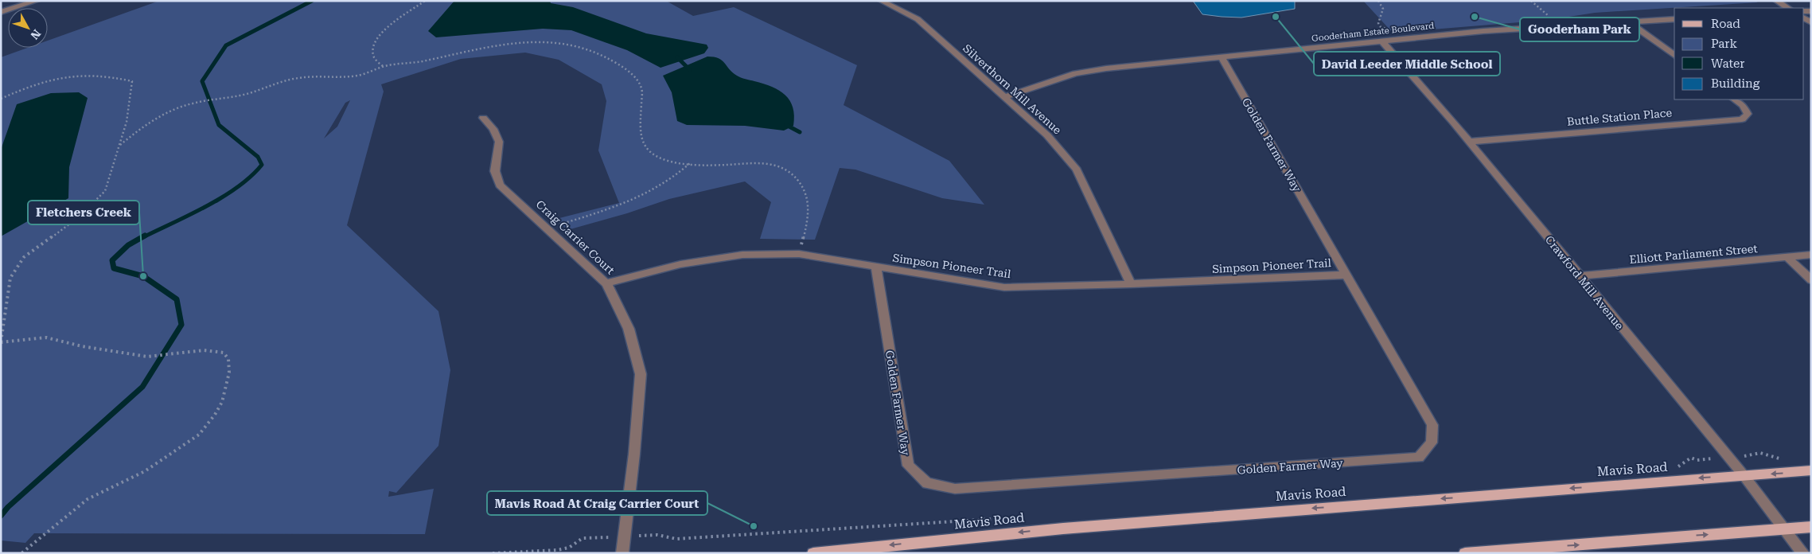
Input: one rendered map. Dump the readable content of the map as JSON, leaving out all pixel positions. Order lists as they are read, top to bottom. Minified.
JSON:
{"streets":{"main road":["Mavis Road"],"street":["Gooderham Estate Boulevard","Silverthorn Mill Avenue","Buttle Station Place","Golden Farmer Way","Craig Carrier Court","Elliott Parliament Street","Simpson Pioneer Trail","Crawford Mill Avenue"]},"crossings":[["Gooderham Estate Boulevard","Silverthorn Mill Avenue"],["Gooderham Estate Boulevard","Golden Farmer Way"],["Gooderham Estate Boulevard","Crawford Mill Avenue"],["Silverthorn Mill Avenue","Simpson Pioneer Trail"],["Buttle Station Place","Crawford Mill Avenue"],["Golden Farmer Way","Simpson Pioneer Trail"],["Craig Carrier Court","Simpson Pioneer Trail"],["Elliott Parliament Street","Crawford Mill Avenue"],["Crawford Mill Avenue","Mavis Road"]],"places":["David Leeder Middle School","Gooderham Park","Fletchers Creek","Mavis Road At Craig Carrier Court"],"legend":["Road","Park","Water","Building"],"north":"bottom right"}
